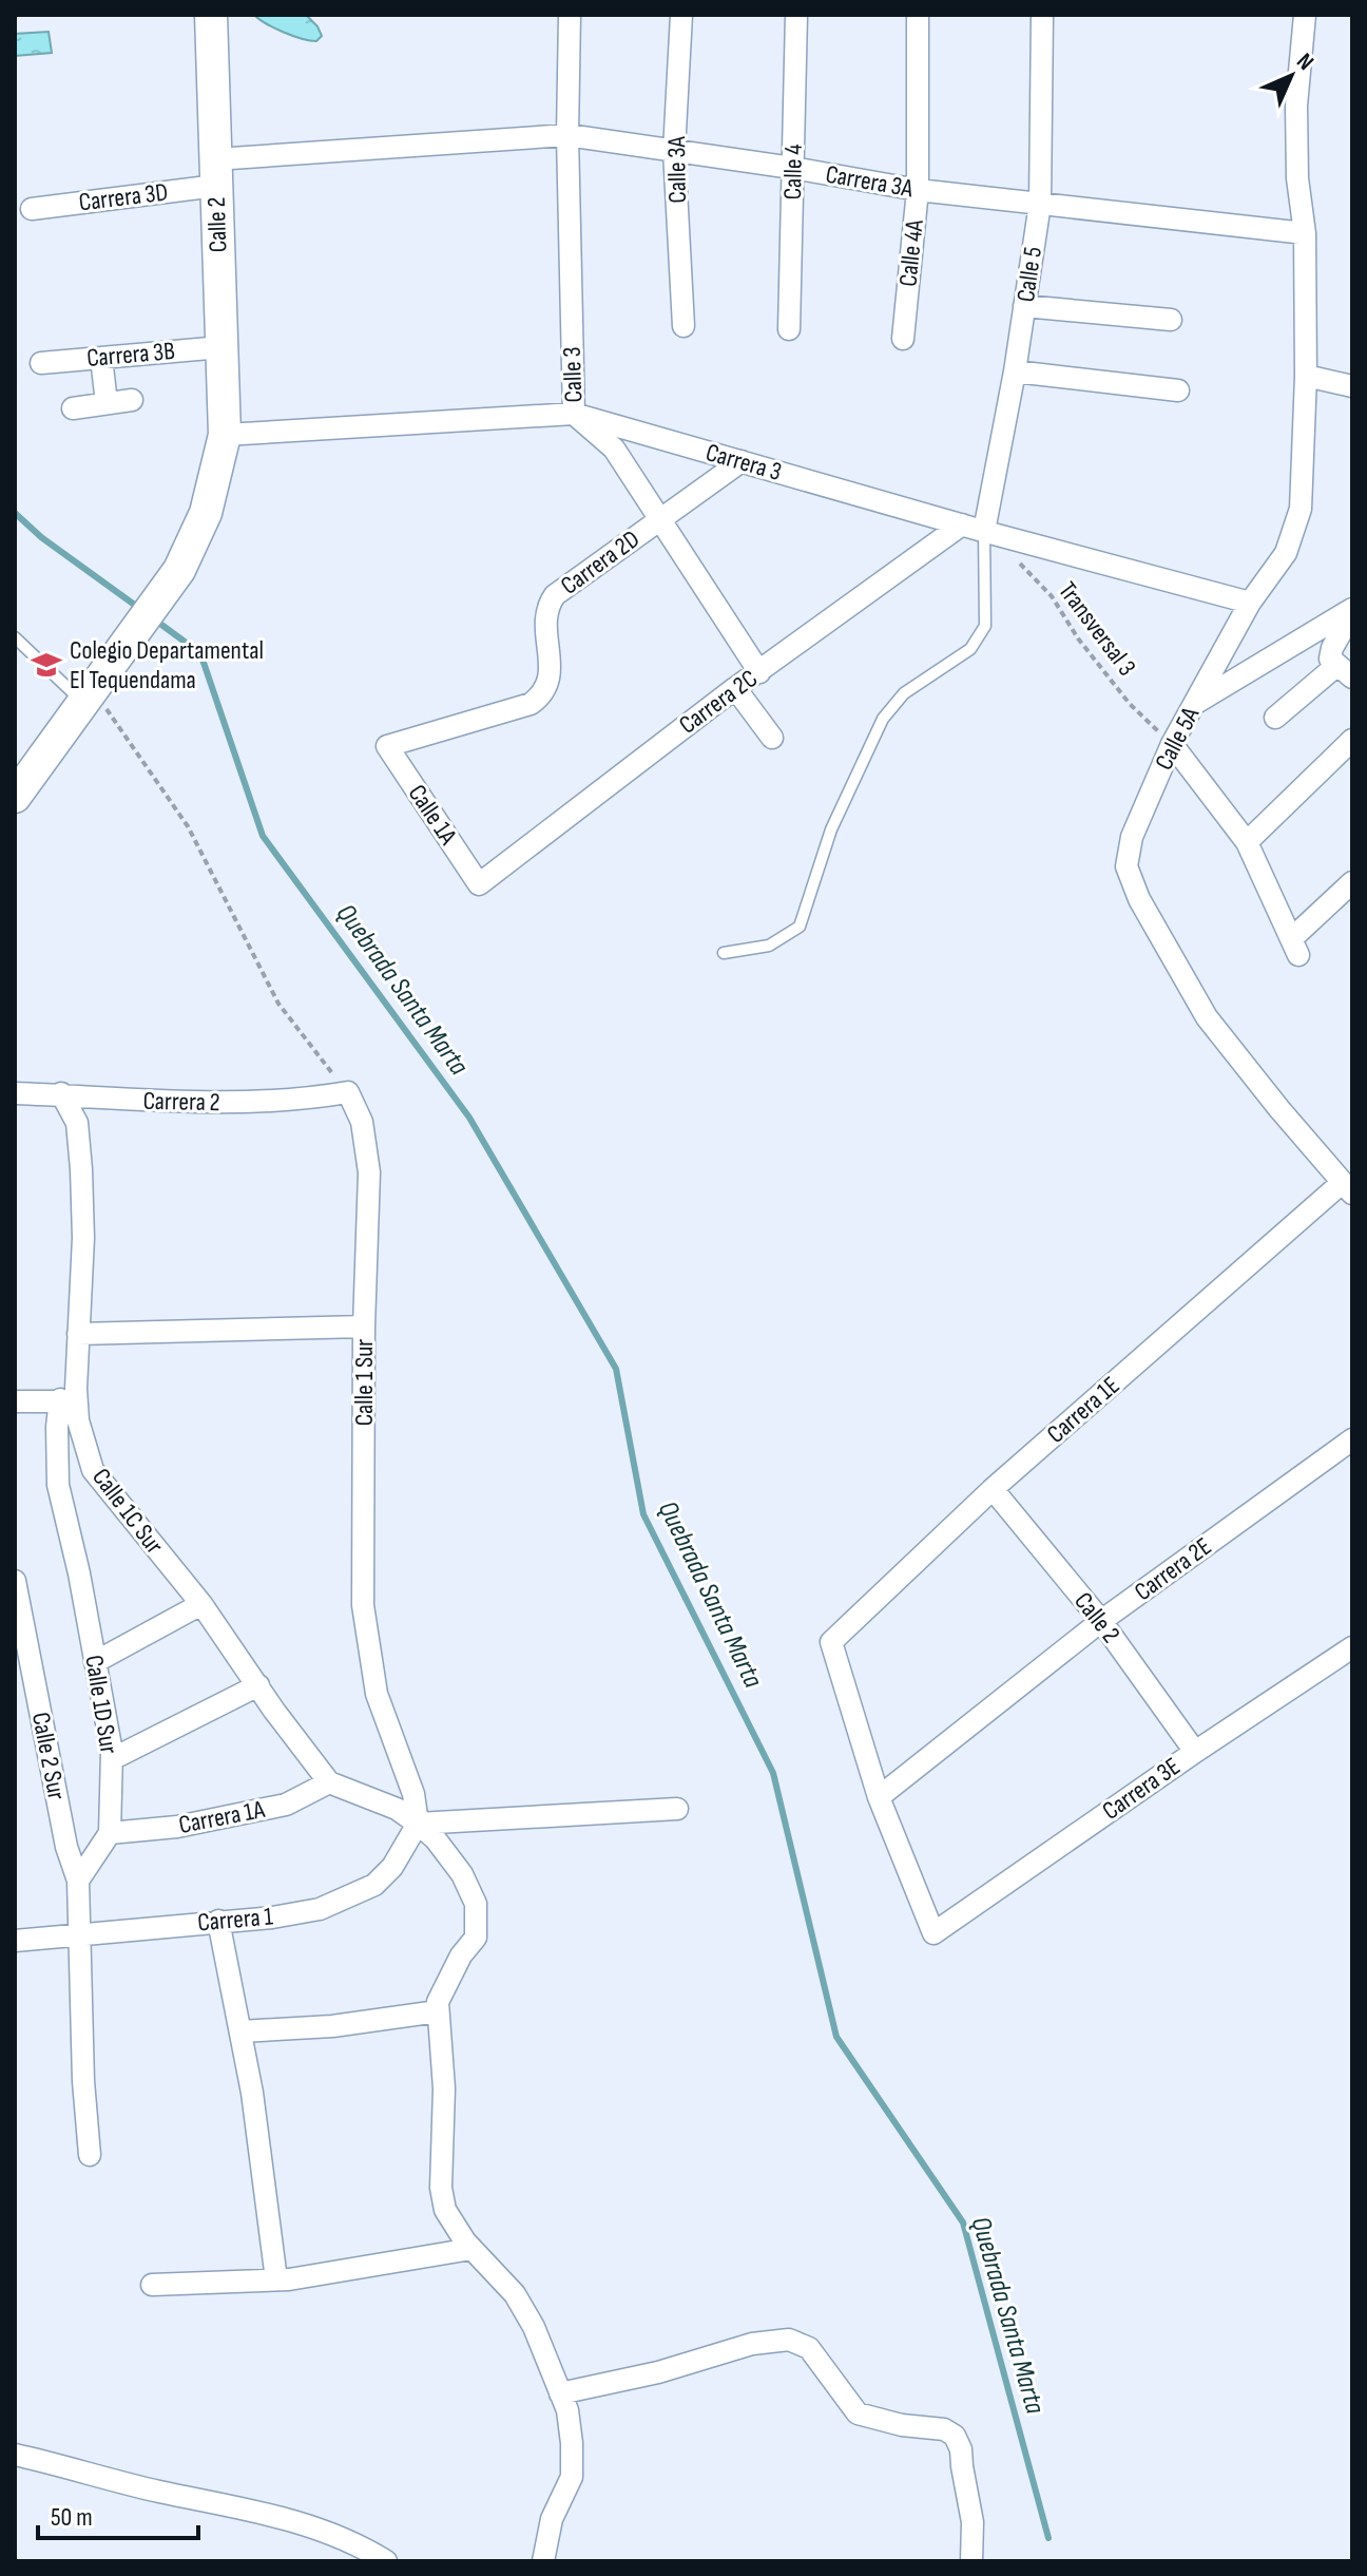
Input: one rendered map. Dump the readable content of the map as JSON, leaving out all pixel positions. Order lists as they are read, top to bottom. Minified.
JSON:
{"streets":{"main road":["Calle 2"],"street":["Calle 3A","Calle 4","Carrera 3A","Carrera 3D","Calle 4A","Calle 5","Carrera 3B","Calle 3","Carrera 3","Carrera 2D","Carrera 2C","Calle 5A","Calle 1A","Carrera 2","Calle 1 Sur","Carrera 1E","Calle 1C Sur","Carrera 2E","Calle 1D Sur","Calle 2 Sur","Carrera 3E","Carrera 1A","Carrera 1"],"path":["Transversal 3"]},"crossings":[["Calle 3A","Carrera 3A"],["Calle 4","Carrera 3A"],["Carrera 3A","Carrera 3D"],["Carrera 3A","Calle 2"],["Carrera 3A","Calle 4A"],["Carrera 3A","Calle 5"],["Carrera 3A","Calle 3"],["Carrera 3A","Calle 5A"],["Carrera 3D","Calle 2"],["Calle 2","Carrera 3B"],["Calle 2","Carrera 3"],["Calle 2","Carrera 1E"],["Calle 2","Carrera 2E"],["Calle 2","Carrera 3E"],["Calle 5","Carrera 3"],["Calle 5","Transversal 3"],["Calle 3","Carrera 3"],["Calle 3","Carrera 2D"],["Calle 3","Carrera 2C"],["Carrera 3","Carrera 2D"],["Carrera 3","Transversal 3"],["Carrera 3","Carrera 2C"],["Carrera 3","Calle 5A"],["Carrera 2D","Calle 1A"],["Transversal 3","Calle 5A"],["Carrera 2C","Calle 1A"],["Calle 5A","Carrera 1E"],["Carrera 2","Calle 1 Sur"],["Carrera 2","Calle 1C Sur"],["Calle 1 Sur","Carrera 1"],["Carrera 1E","Carrera 2E"],["Carrera 1E","Carrera 3E"],["Calle 1C Sur","Calle 1D Sur"],["Calle 1C Sur","Carrera 1A"],["Carrera 2E","Carrera 3E"],["Calle 1D Sur","Carrera 1A"]],"water":["Quebrada Santa Marta"],"places":{"school or university":["Colegio Departamental El Tequendama"]},"scale_bar":"50 m","north":"top right"}
